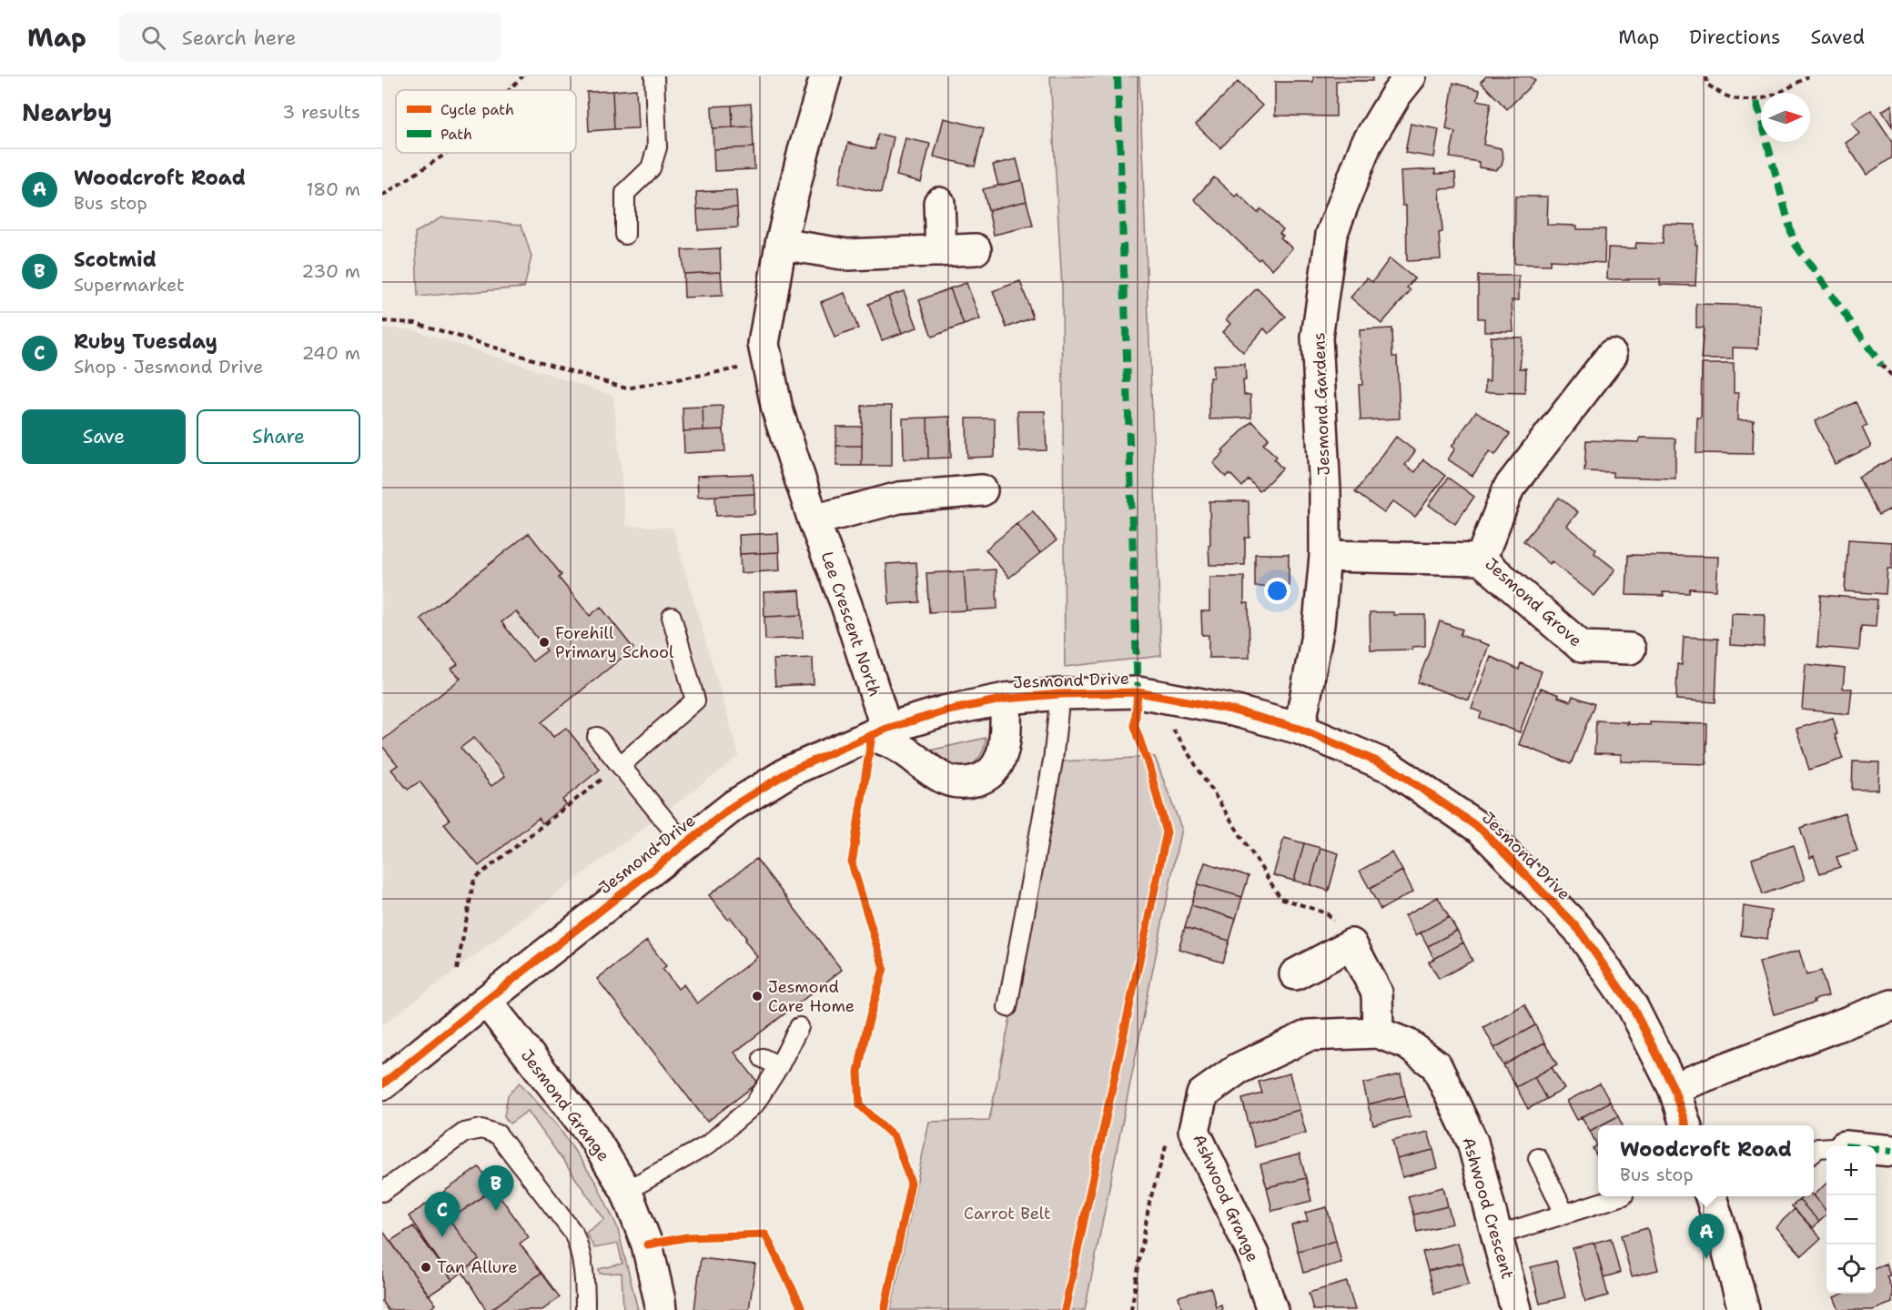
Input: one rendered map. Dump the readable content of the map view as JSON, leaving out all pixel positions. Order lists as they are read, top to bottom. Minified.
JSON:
{"streets":{"street":["Jesmond Gardens","Jesmond Grove","Lee Crescent North","Jesmond Drive","Jesmond Grange","Ashwood Grange","Ashwood Crescent"]},"crossings":[["Jesmond Gardens","Jesmond Drive"],["Lee Crescent North","Jesmond Drive"],["Jesmond Drive","Jesmond Grange"],["Ashwood Grange","Ashwood Crescent"]],"parks":["Carrot Belt"],"places":["Forehill Primary School","Jesmond Care Home","Tan Allure"],"legend":["Cycle path","Path"],"north":"right","page":{"header":"Map","search":"Search here","nav":["Map","Directions","Saved"],"heading":["Nearby","3 results"],"list":[{"mark":"A","name":"Woodcroft Road","note":"Bus stop","value":"180 m"},{"mark":"B","name":"Scotmid","note":"Supermarket","value":"230 m"},{"mark":"C","name":"Ruby Tuesday","note":"Shop · Jesmond Drive","value":"240 m"}],"buttons":["Save","Share"],"popup":["Woodcroft Road","Bus stop"],"map_buttons":["+","−"],"pins":["B","C","A"]}}
